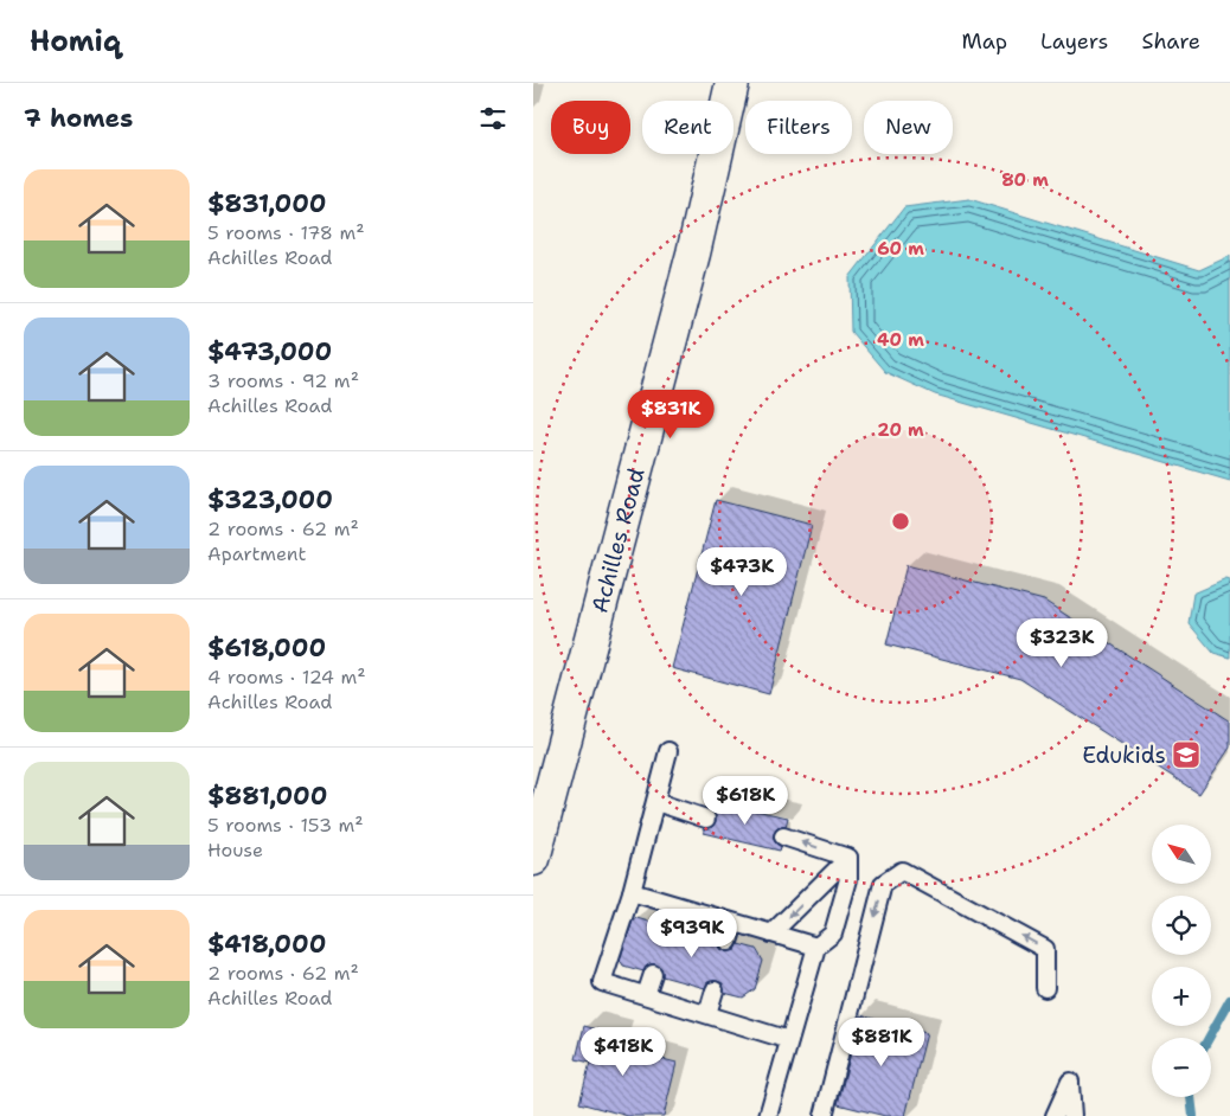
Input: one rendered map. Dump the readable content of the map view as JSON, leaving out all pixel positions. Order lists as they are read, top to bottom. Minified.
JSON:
{"streets":{"street":["Achilles Road"]},"places":{"school or university":["Edukids"]},"north":"top left","page":{"header":"Homiq","nav":["Map","Layers","Share"],"heading":"7 homes","chip":["Buy","Rent","Filters","New"],"list":[{"name":"$831,000","note":"5 rooms · 178 m² · Achilles Road"},{"name":"$473,000","note":"3 rooms · 92 m² · Achilles Road"},{"name":"$323,000","note":"2 rooms · 62 m² · Apartment"},{"name":"$618,000","note":"4 rooms · 124 m² · Achilles Road"},{"name":"$881,000","note":"5 rooms · 153 m² · House"},{"name":"$418,000","note":"2 rooms · 62 m² · Achilles Road"}],"price":["$831K","$473K","$323K","$618K","$939K","$881K","$418K"],"map_buttons":["+","−"]},"rings":["80 m","60 m","40 m","20 m"]}
